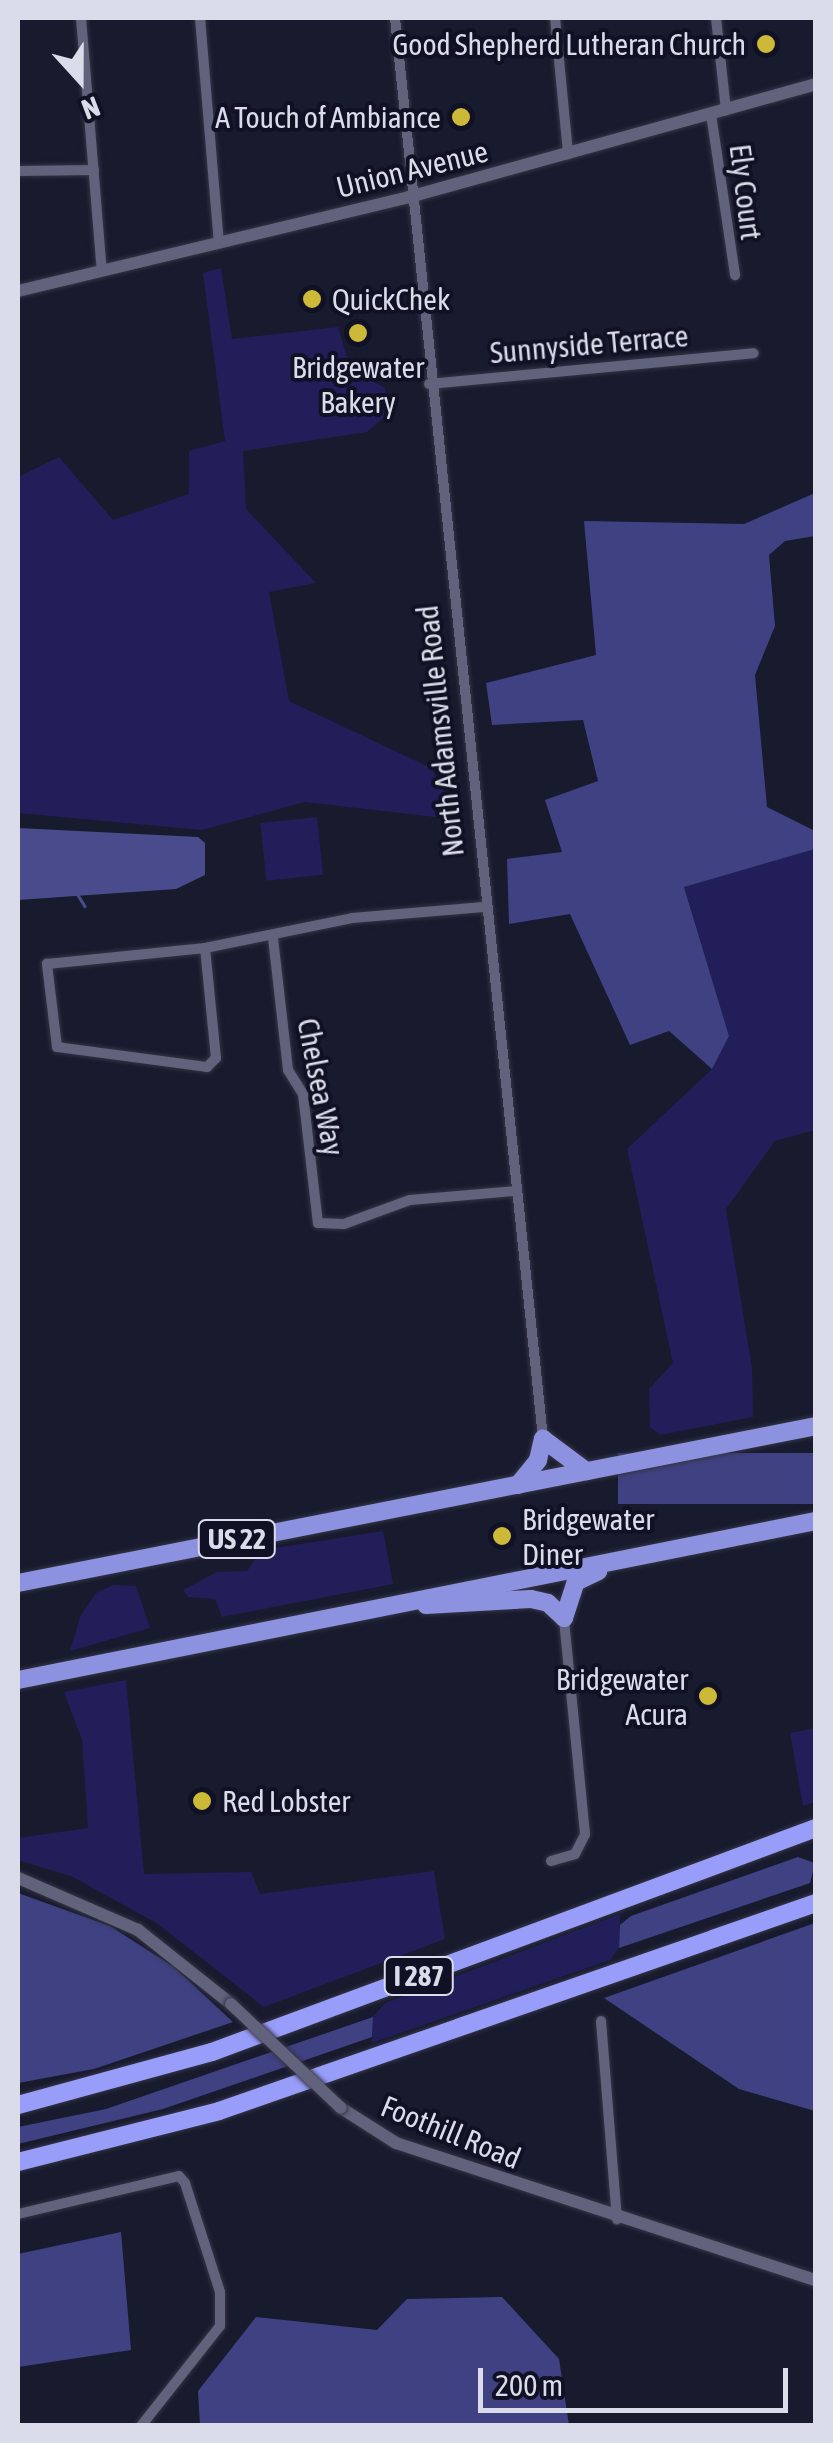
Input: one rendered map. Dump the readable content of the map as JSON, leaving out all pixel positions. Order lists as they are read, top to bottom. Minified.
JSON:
{"streets":{"highway":["US 22","I 287"],"street":["Union Avenue","Ely Court","Sunnyside Terrace","North Adamsville Road","Chelsea Way","Foothill Road"]},"crossings":[["Union Avenue","Ely Court"],["Union Avenue","North Adamsville Road"],["Sunnyside Terrace","North Adamsville Road"],["North Adamsville Road","Chelsea Way"]],"places":["Good Shepherd Lutheran Church","A Touch of Ambiance","QuickChek","Bridgewater Bakery","Bridgewater Diner","Bridgewater Acura","Red Lobster"],"scale_bar":"200 m","north":"bottom"}
